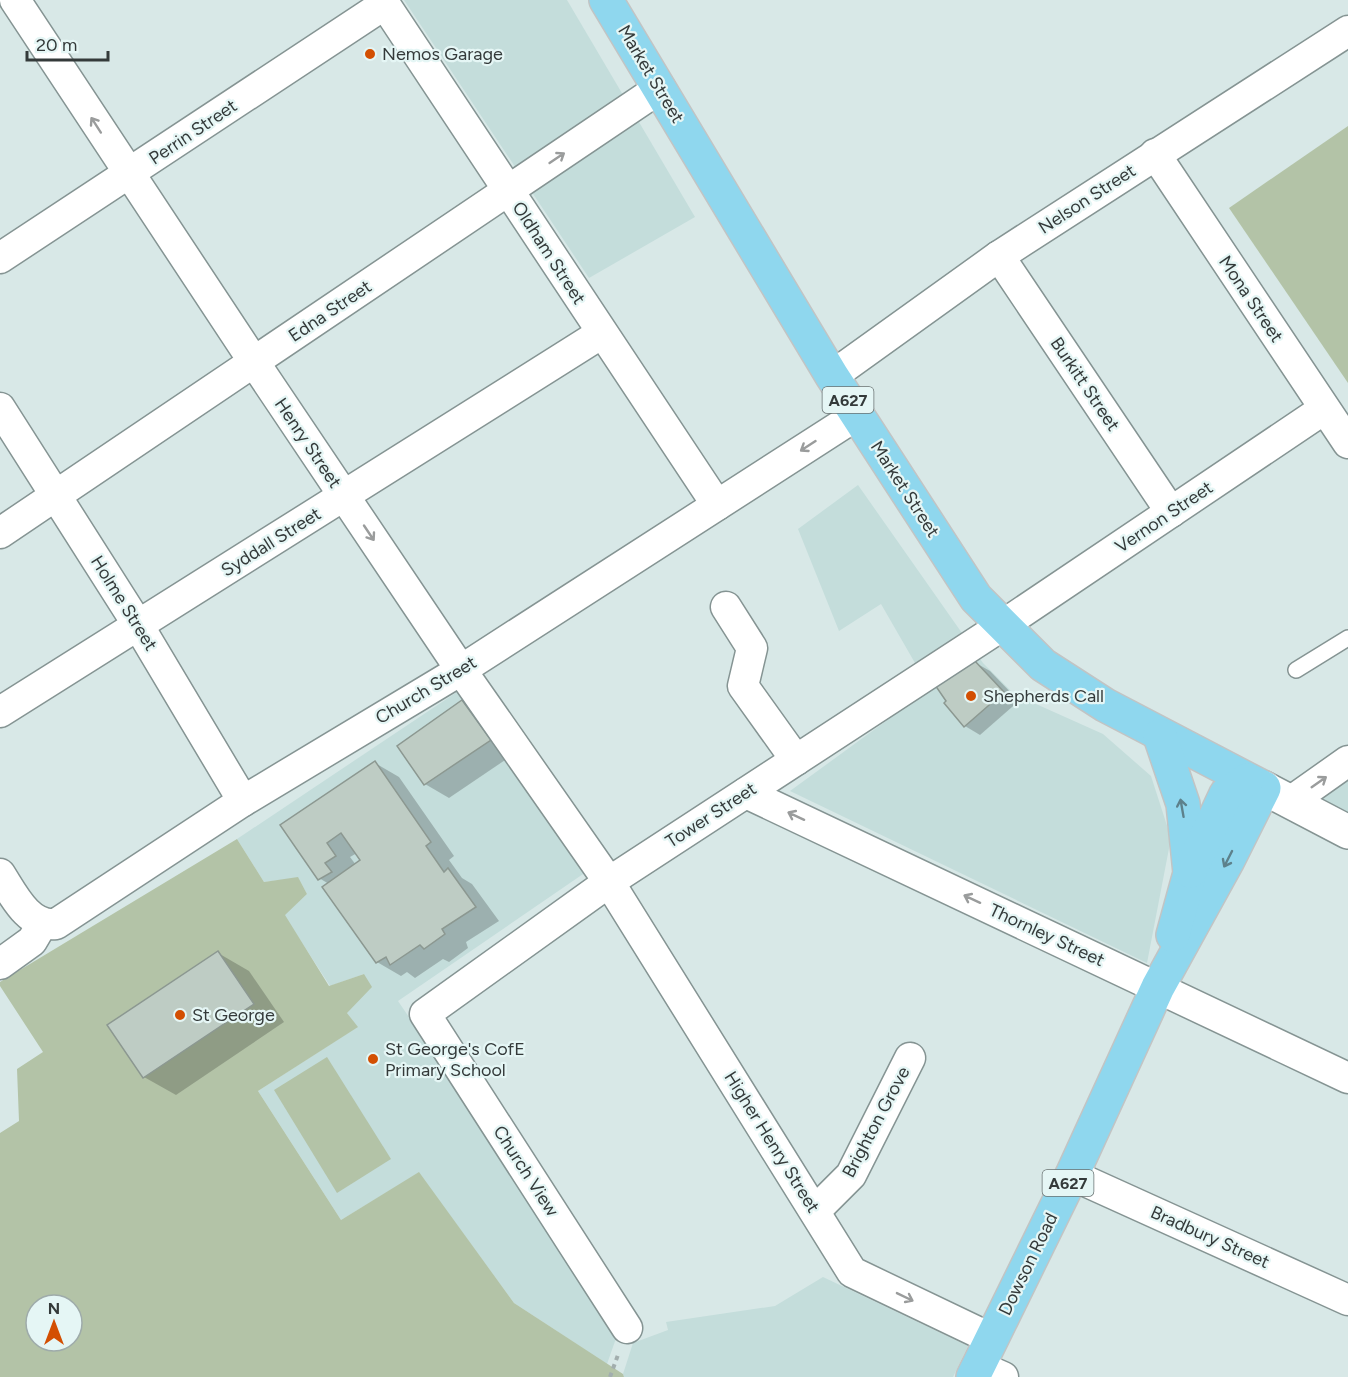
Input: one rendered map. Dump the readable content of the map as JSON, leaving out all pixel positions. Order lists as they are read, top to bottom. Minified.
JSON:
{"streets":{"main road":["Market Street","A627","Dowson Road"],"street":["Perrin Street","Nelson Street","Oldham Street","Mona Street","Edna Street","Burkitt Street","Henry Street","Vernon Street","Syddall Street","Holme Street","Church Street","Tower Street","Thornley Street","Brighton Grove","Higher Henry Street","Church View","Bradbury Street"]},"crossings":[["Market Street","Nelson Street"],["Market Street","Edna Street"],["Market Street","A627"],["Market Street","Vernon Street"],["Market Street","Church Street"],["Market Street","Tower Street"],["Market Street","Dowson Road"],["Perrin Street","Oldham Street"],["Perrin Street","Henry Street"],["Nelson Street","Mona Street"],["Nelson Street","Burkitt Street"],["Oldham Street","Edna Street"],["Oldham Street","Syddall Street"],["Oldham Street","Church Street"],["Mona Street","Vernon Street"],["Edna Street","Henry Street"],["Edna Street","Holme Street"],["Burkitt Street","Vernon Street"],["A627","Dowson Road"],["Henry Street","Syddall Street"],["Henry Street","Church Street"],["Henry Street","Tower Street"],["Henry Street","Higher Henry Street"],["Vernon Street","Tower Street"],["Syddall Street","Holme Street"],["Holme Street","Church Street"],["Tower Street","Thornley Street"],["Tower Street","Higher Henry Street"],["Tower Street","Church View"],["Thornley Street","Dowson Road"],["Brighton Grove","Higher Henry Street"],["Higher Henry Street","Dowson Road"],["Bradbury Street","Dowson Road"]],"one_way":["Thornley Street","Higher Henry Street"],"places":["Nemos Garage","Shepherds Call","St George","St George's CofE Primary School"],"scale_bar":"20 m","north":"top"}
